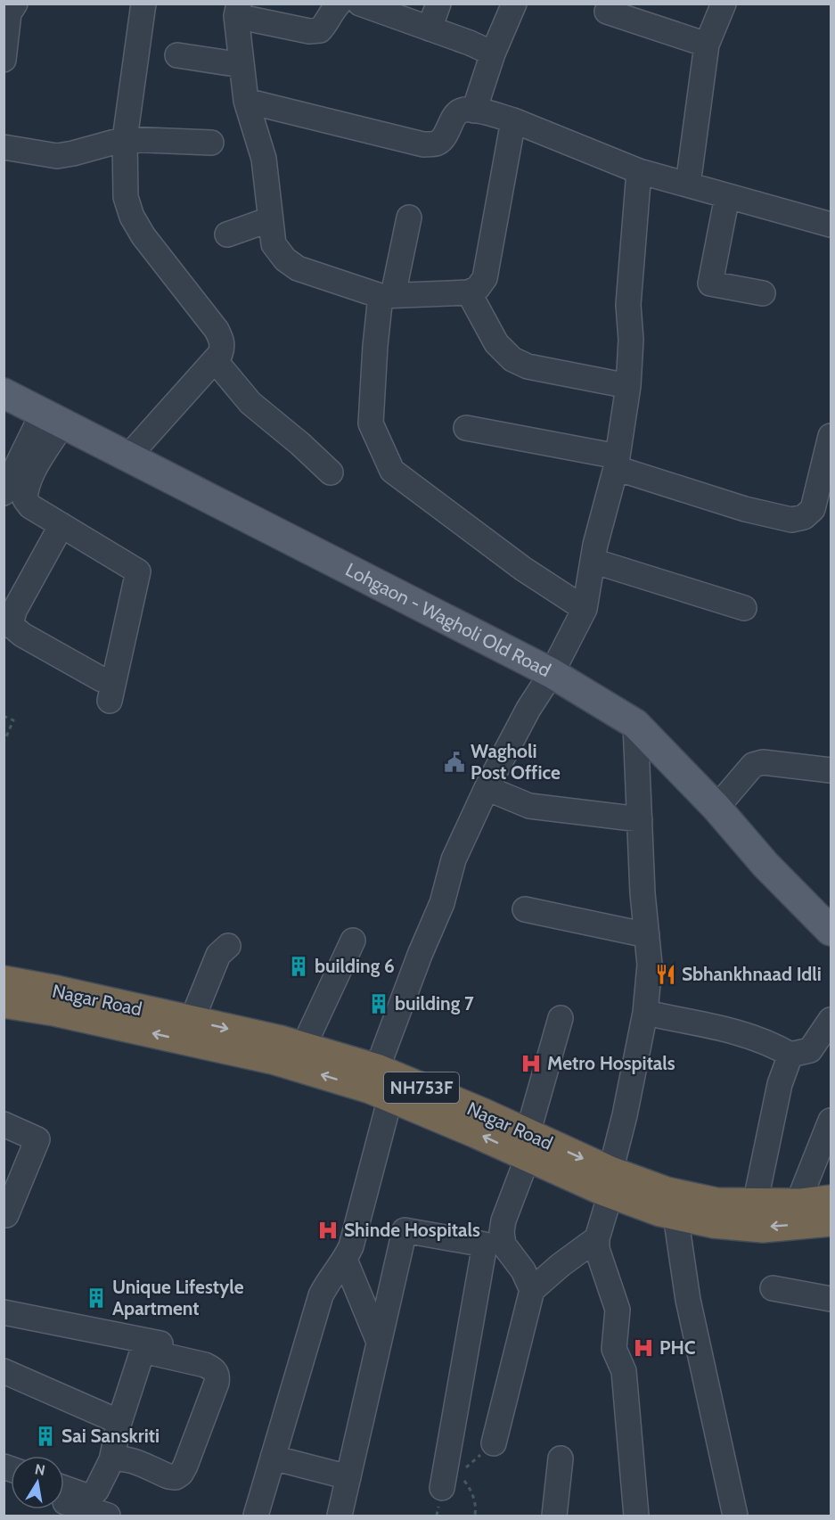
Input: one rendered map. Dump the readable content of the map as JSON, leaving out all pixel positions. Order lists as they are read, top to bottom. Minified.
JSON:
{"streets":{"highway":["Nagar Road","NH753F"],"main road":["Lohgaon - Wagholi Old Road"]},"places":{"public building":["Wagholi Post Office"],"building":["building 6","building 7","Unique Lifestyle Apartment","Sai Sanskriti"],"restaurant":["Sbhankhnaad Idli"],"hospital":["Metro Hospitals","Shinde Hospitals","PHC"]},"north":"top"}
